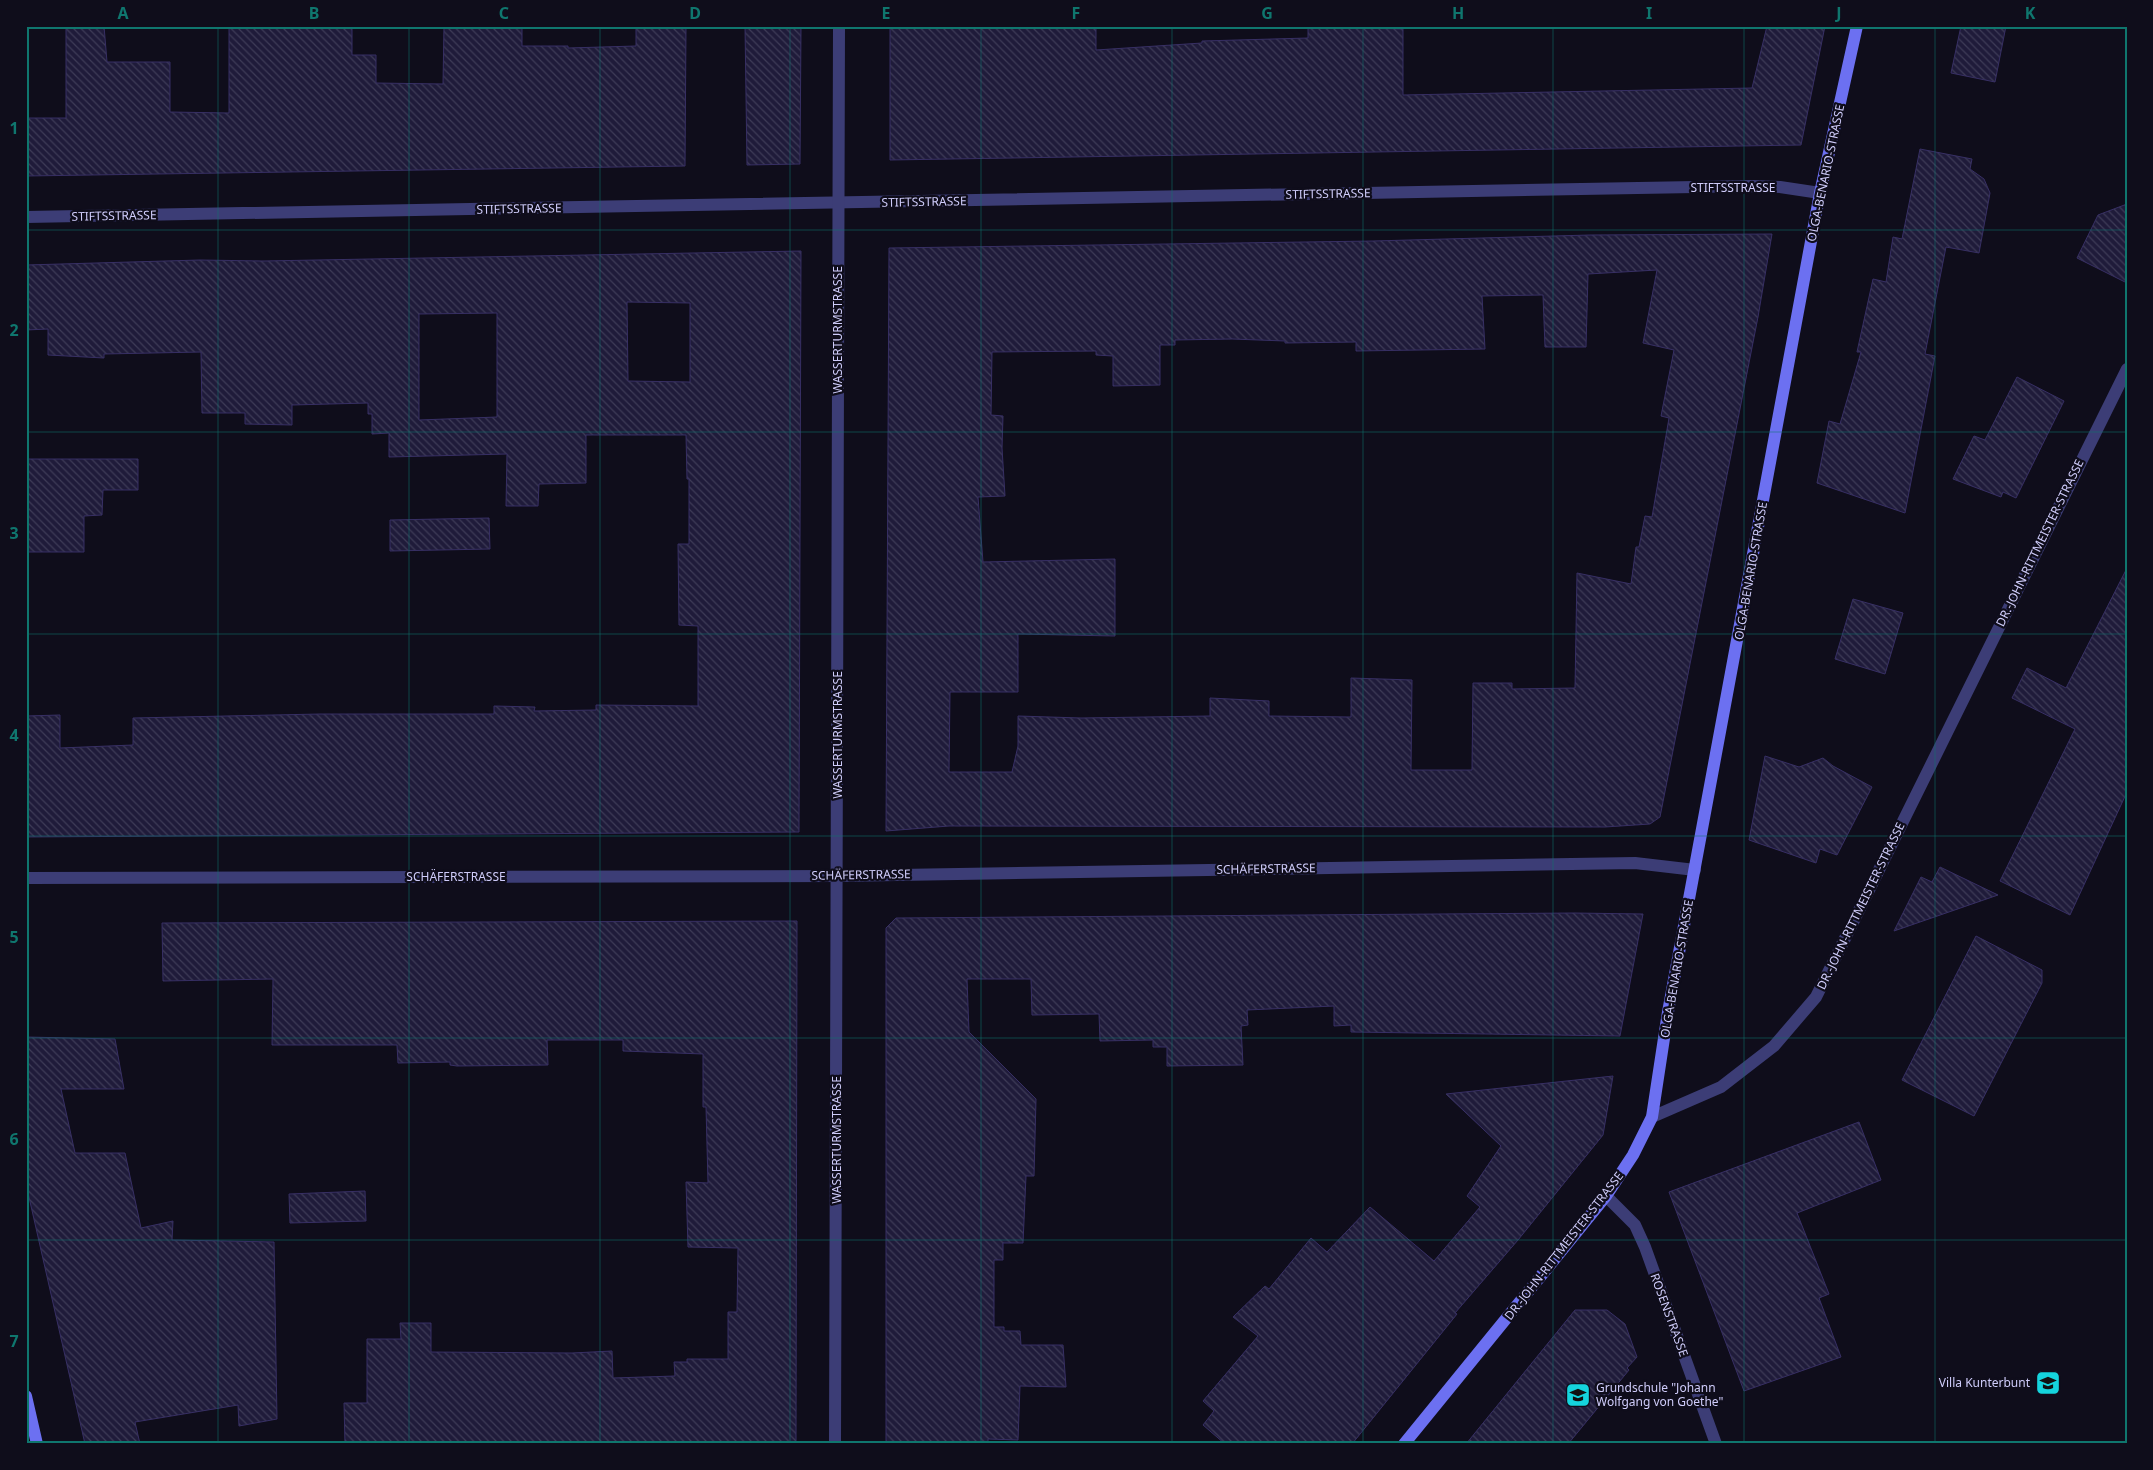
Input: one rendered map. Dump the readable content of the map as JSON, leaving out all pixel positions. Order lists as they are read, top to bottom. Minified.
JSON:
{"streets":{"street":["OLGA-BENARIO-STRASSE","STIFTSSTRASSE","WASSERTURMSTRASSE","DR.-JOHN-RITTMEISTER-STRASSE","SCHÄFERSTRASSE","ROSENSTRASSE"]},"crossings":[["OLGA-BENARIO-STRASSE","STIFTSSTRASSE"],["OLGA-BENARIO-STRASSE","DR.-JOHN-RITTMEISTER-STRASSE"],["OLGA-BENARIO-STRASSE","SCHÄFERSTRASSE"],["STIFTSSTRASSE","WASSERTURMSTRASSE"],["WASSERTURMSTRASSE","SCHÄFERSTRASSE"],["DR.-JOHN-RITTMEISTER-STRASSE","ROSENSTRASSE"]],"places":{"school or university":["Villa Kunterbunt","Grundschule \"Johann Wolfgang von Goethe\""]},"grid":{"columns":["A","B","C","D","E","F","G","H","I","J","K"],"rows":["1","2","3","4","5","6","7"]}}
